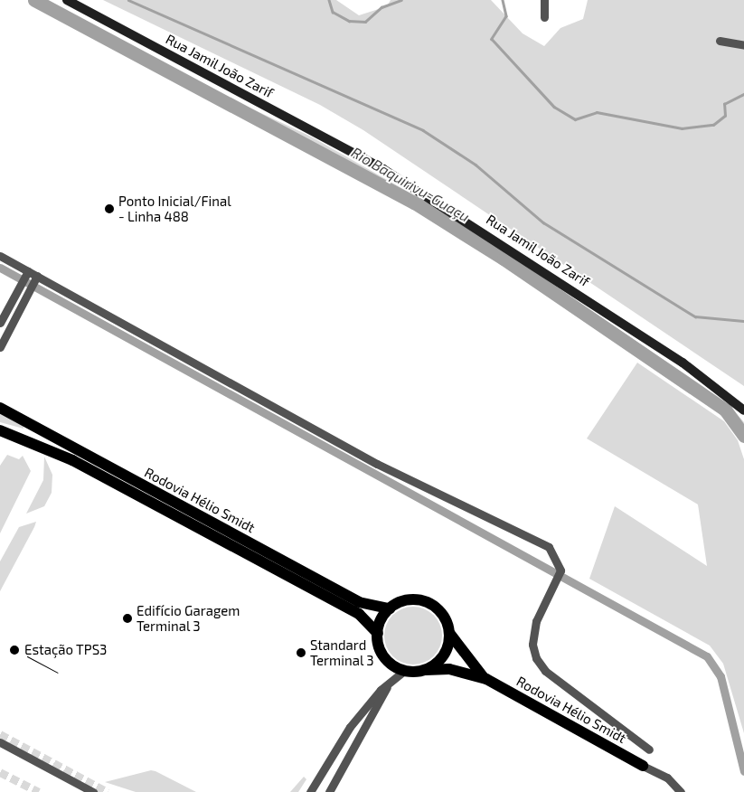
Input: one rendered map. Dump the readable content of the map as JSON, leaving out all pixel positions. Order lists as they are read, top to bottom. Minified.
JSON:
{"streets":{"main road":["Rua Jamil João Zarif","Rodovia Hélio Smidt"]},"water":["Rio Baquirivu-Guaçu"],"places":["Ponto Inicial/Final - Linha 488","Edifício Garagem Terminal 3","Estação TPS3","Standard Terminal 3"]}
